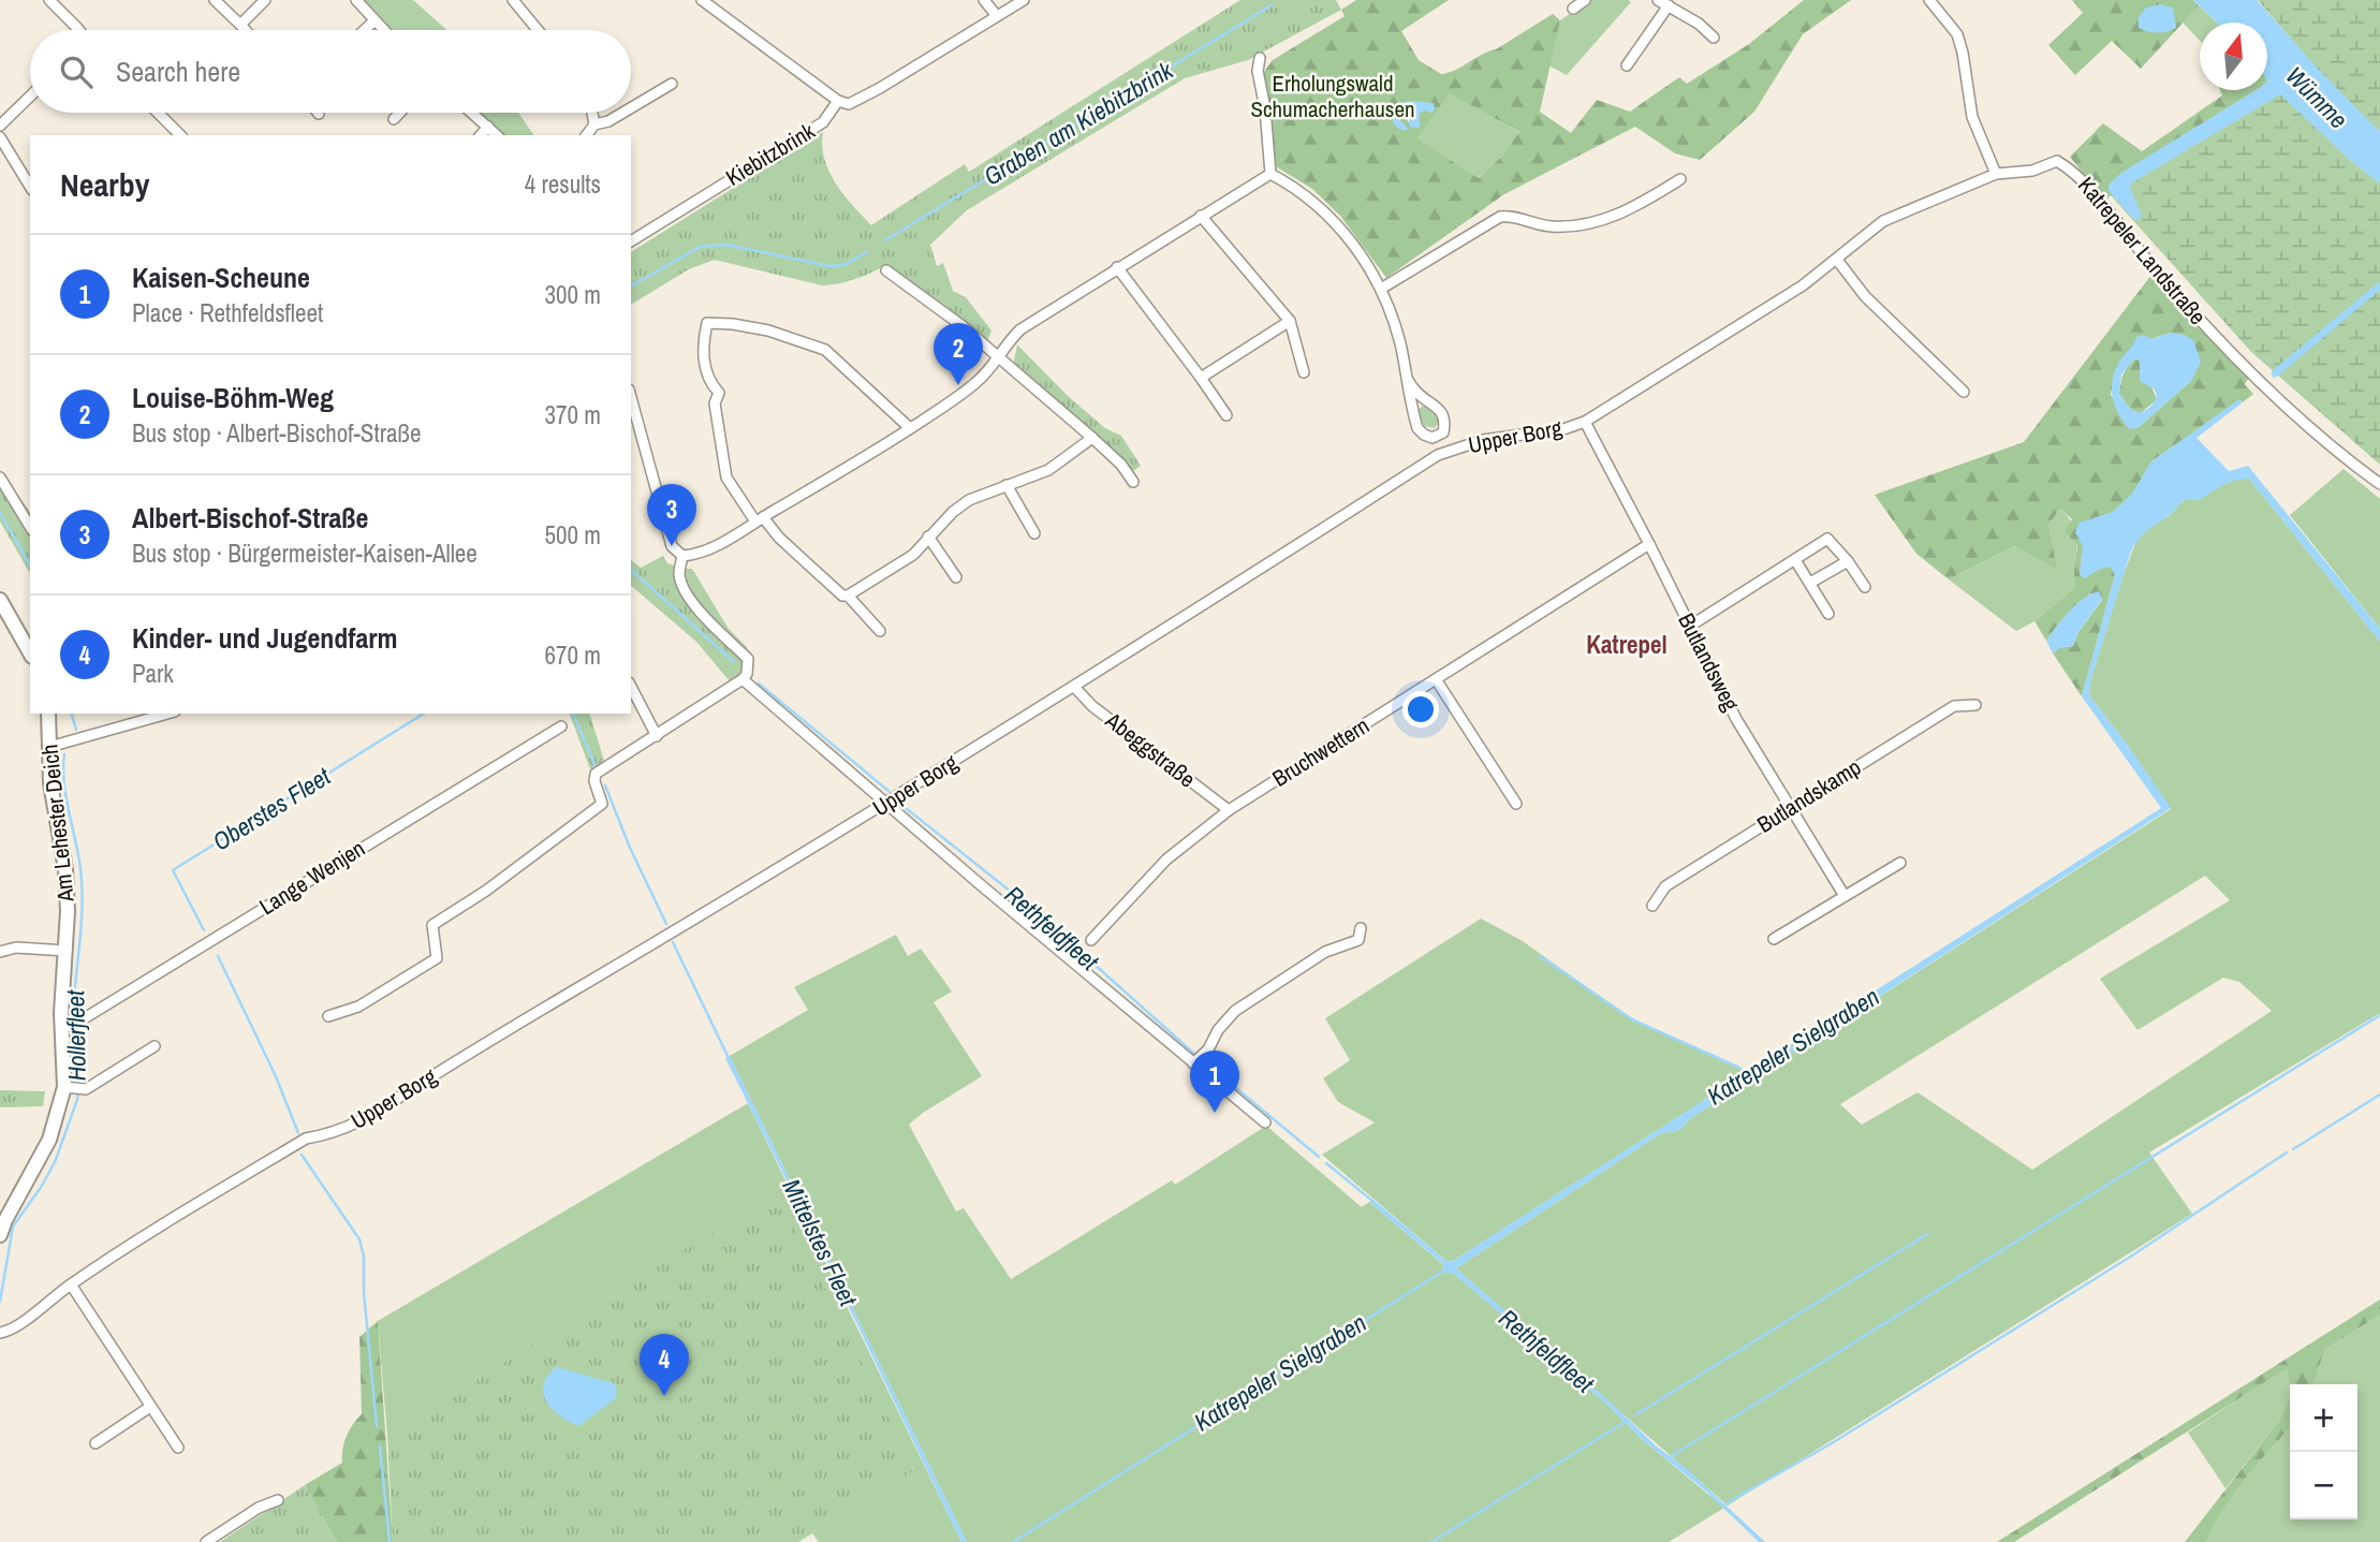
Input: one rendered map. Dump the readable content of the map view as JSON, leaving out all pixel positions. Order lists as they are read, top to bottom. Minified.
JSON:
{"streets":{"street":["Kiebitzbrink","Katrepeler Landstraße","Upper Borg","Butlandsweg","Abeggstraße","Bruchwettern","Butlandskamp","Am Lehester Deich","Lange Wenjen"]},"crossings":[["Katrepeler Landstraße","Upper Borg"],["Upper Borg","Butlandsweg"],["Upper Borg","Abeggstraße"],["Butlandsweg","Bruchwettern"],["Butlandsweg","Butlandskamp"],["Abeggstraße","Bruchwettern"],["Am Lehester Deich","Lange Wenjen"]],"districts":["Katrepel"],"water":["Wümme","Graben am Kiebitzbrink","Oberstes Fleet","Rethfeldfleet","Hollerfleet","Katrepeler Sielgraben","Mittelstes Fleet"],"parks":["Erholungswald Schumacherhausen"],"north":"top","page":{"search":"Search here","heading":["Nearby","4 results"],"list":[{"mark":"1","name":"Kaisen-Scheune","note":"Place · Rethfeldsfleet","value":"300 m"},{"mark":"2","name":"Louise-Böhm-Weg","note":"Bus stop · Albert-Bischof-Straße","value":"370 m"},{"mark":"3","name":"Albert-Bischof-Straße","note":"Bus stop · Bürgermeister-Kaisen-Allee","value":"500 m"},{"mark":"4","name":"Kinder- und Jugendfarm","note":"Park","value":"670 m"}],"pins":["2","3","1","4"],"map_buttons":["+","−"]}}
